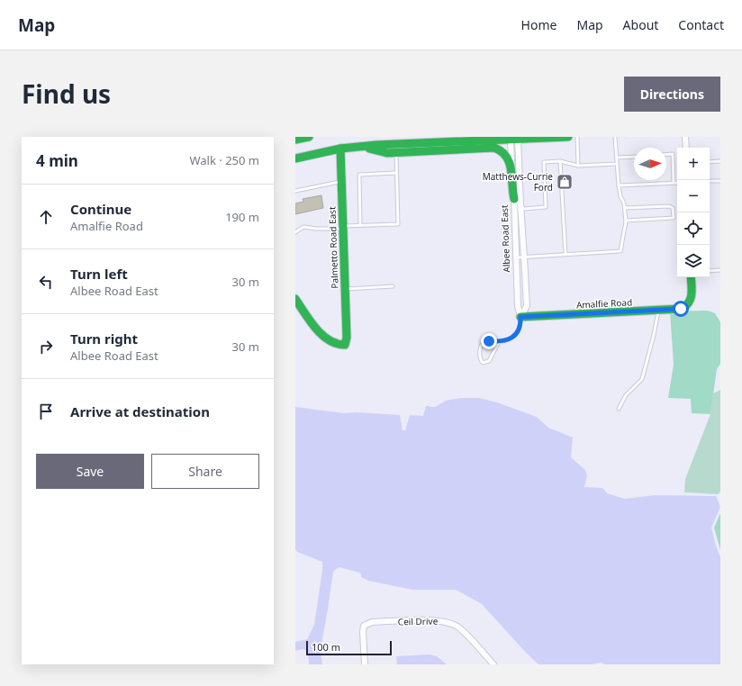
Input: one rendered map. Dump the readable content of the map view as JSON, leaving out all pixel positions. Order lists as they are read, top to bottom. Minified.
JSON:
{"streets":{"main road":["Palmetto Road East","Amalfie Road"],"street":["Albee Road East","Ceil Drive"]},"crossings":[["Albee Road East","Amalfie Road"]],"places":{"shop":["Matthews-Currie Ford"]},"scale_bar":"100 m","north":"right","page":{"header":"Map","nav":["Home","Map","About","Contact"],"title":"Find us","buttons":["Directions",["Save","Share"]],"heading":["4 min","Walk · 250 m"],"map_buttons":["+","−"],"list":[["Continue","Amalfie Road","190 m"],["Turn left","Albee Road East","30 m"],["Turn right","Albee Road East","30 m"],"Arrive at destination"],"scale":"100 m"}}
